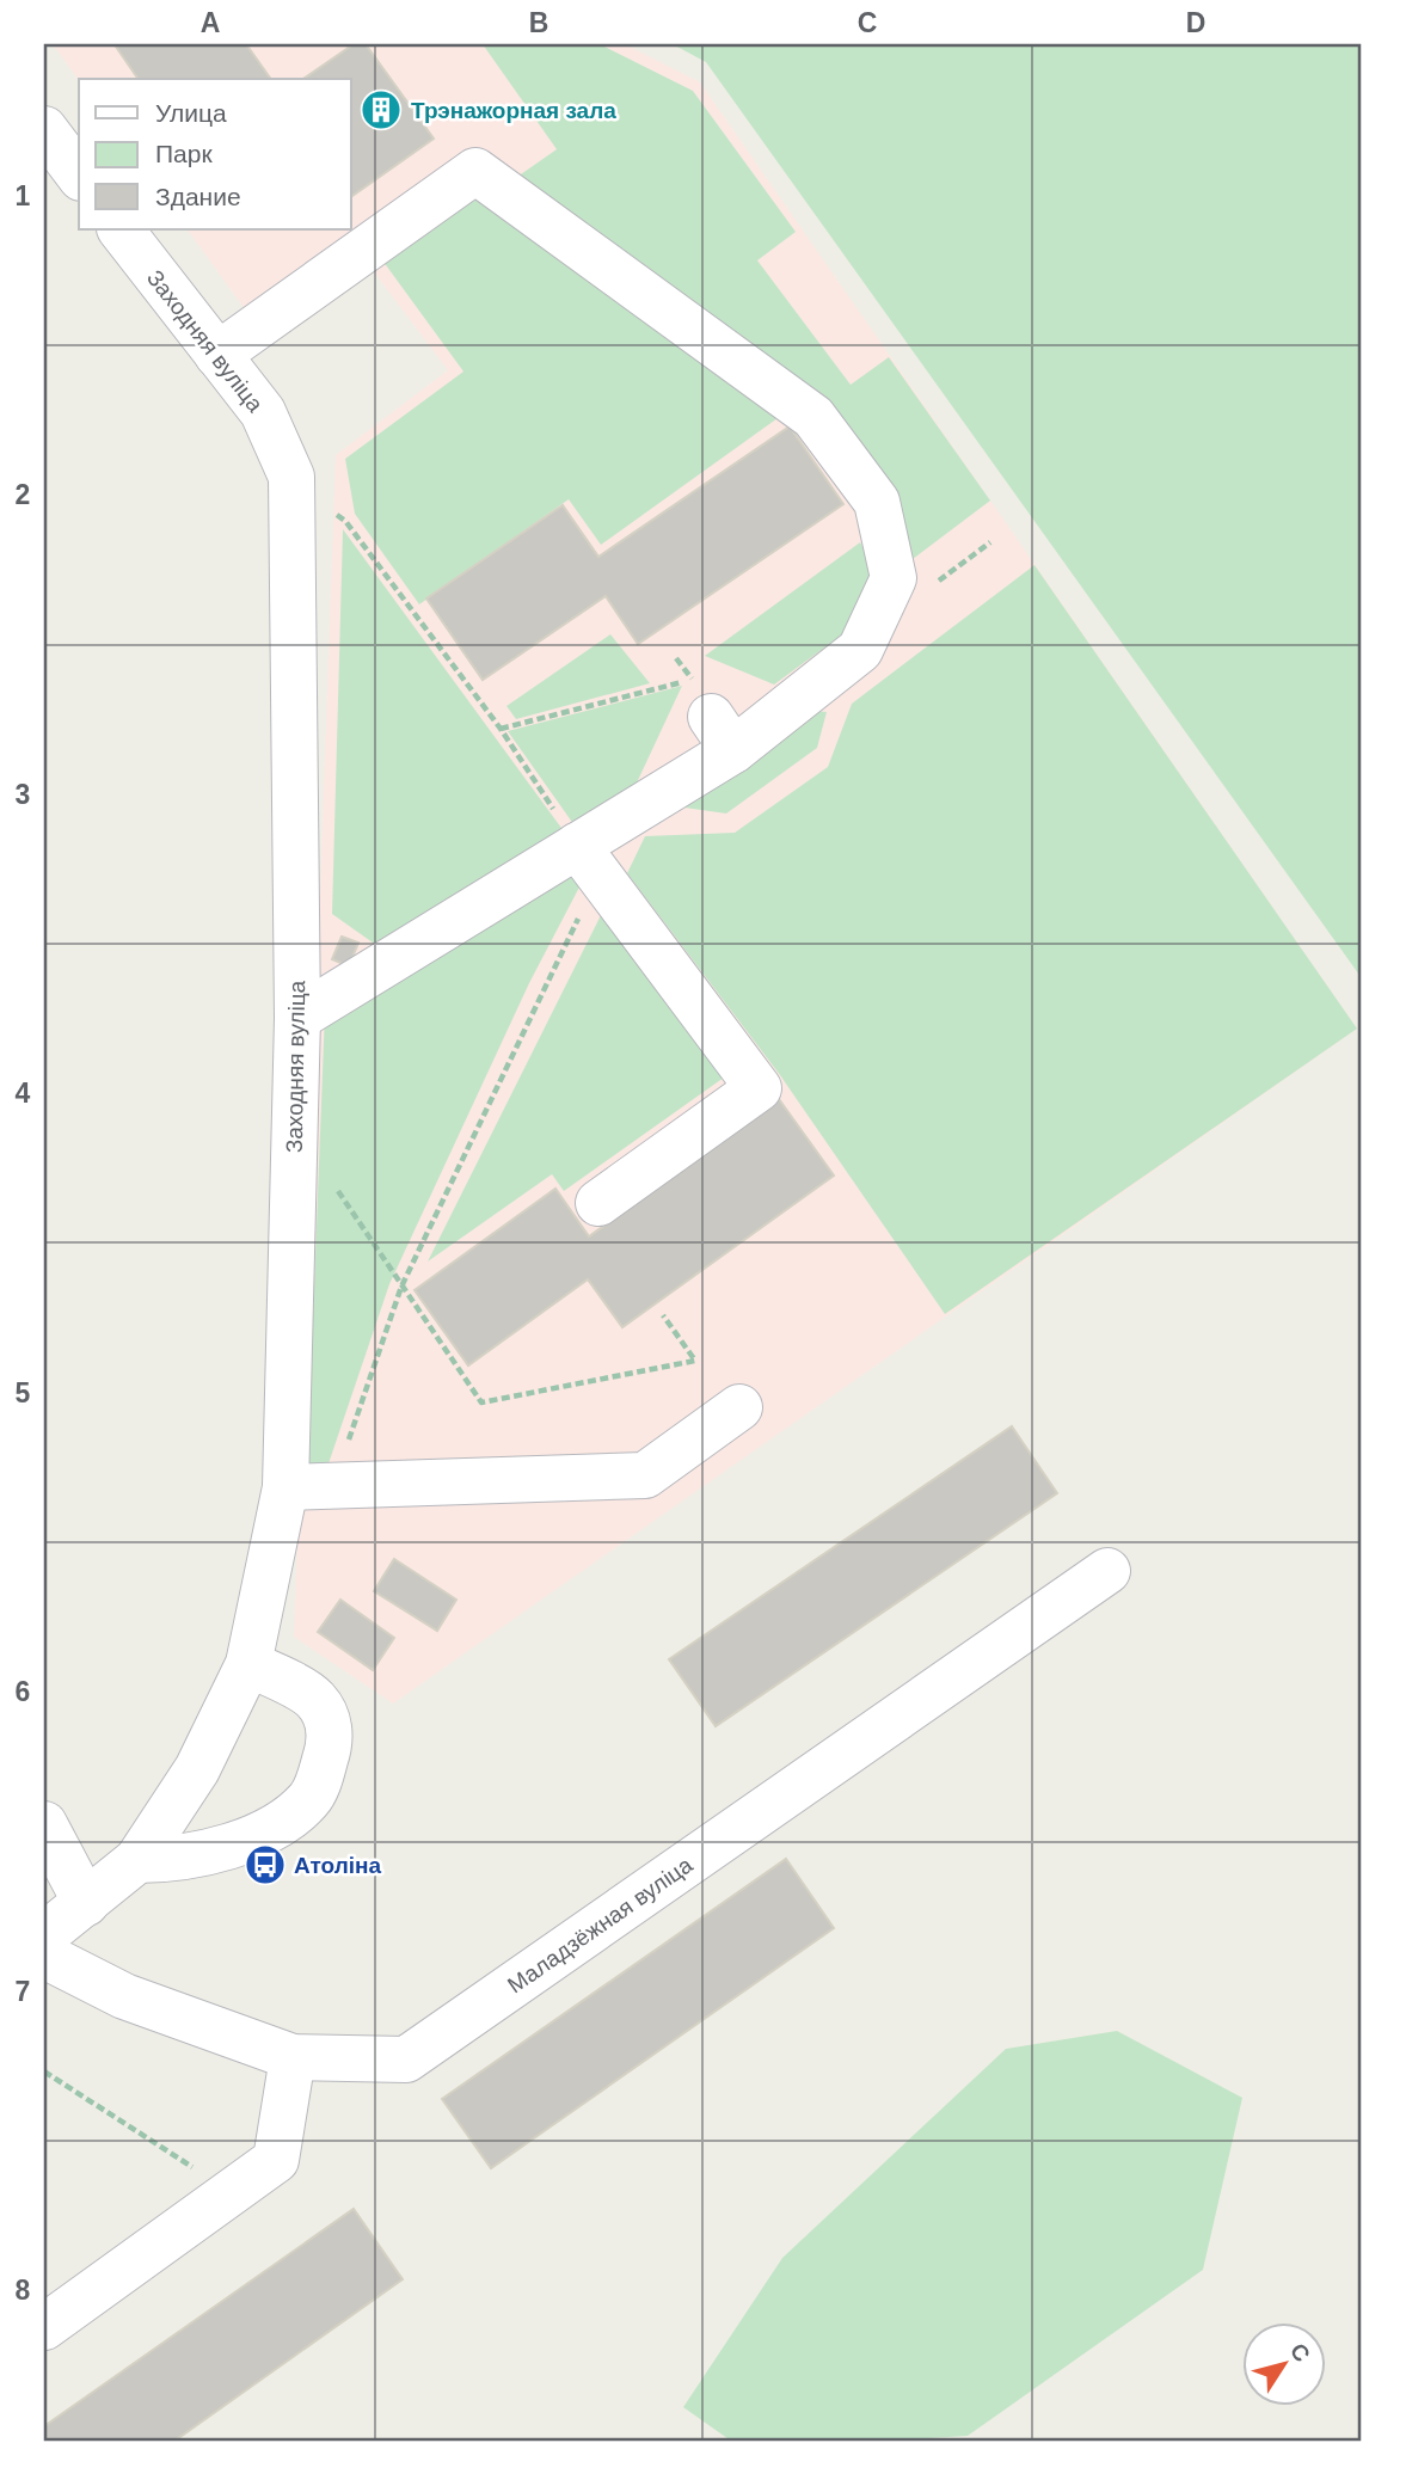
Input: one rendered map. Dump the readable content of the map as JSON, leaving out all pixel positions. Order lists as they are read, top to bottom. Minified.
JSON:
{"streets":{"street":["Заходняя вуліца","Маладзёжная вуліца"]},"places":{"building":["Трэнажорная зала"],"bus stop":["Атоліна"]},"legend":["Улица","Парк","Здание"],"north":"top right","grid":{"columns":["A","B","C","D"],"rows":["1","2","3","4","5","6","7","8"]}}
